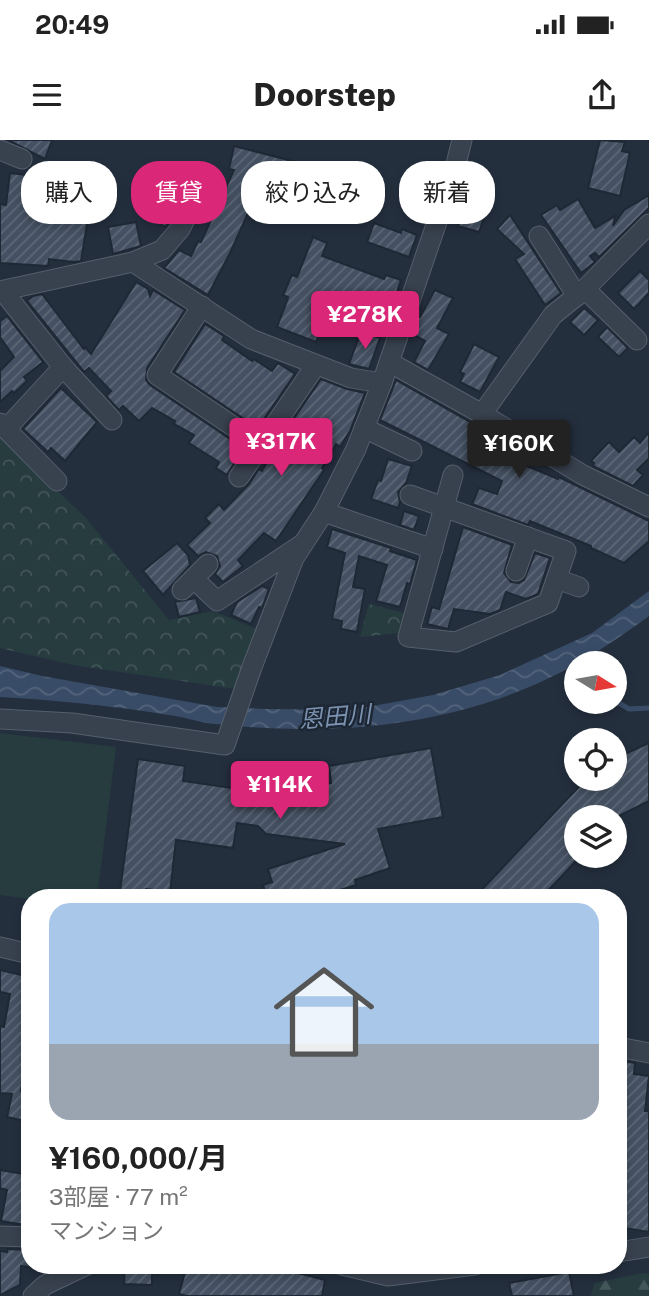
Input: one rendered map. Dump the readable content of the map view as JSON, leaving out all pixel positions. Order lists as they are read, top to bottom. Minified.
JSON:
{"water":["恩田川"],"north":"right","page":{"status":"20:49","header":"Doorstep","chip":["購入","賃貸","絞り込み","新着"],"price":["¥278K","¥317K","¥160K","¥114K"],"list":[{"name":"¥160,000/月","note":"3部屋 · 77 m² · マンション"}]}}
